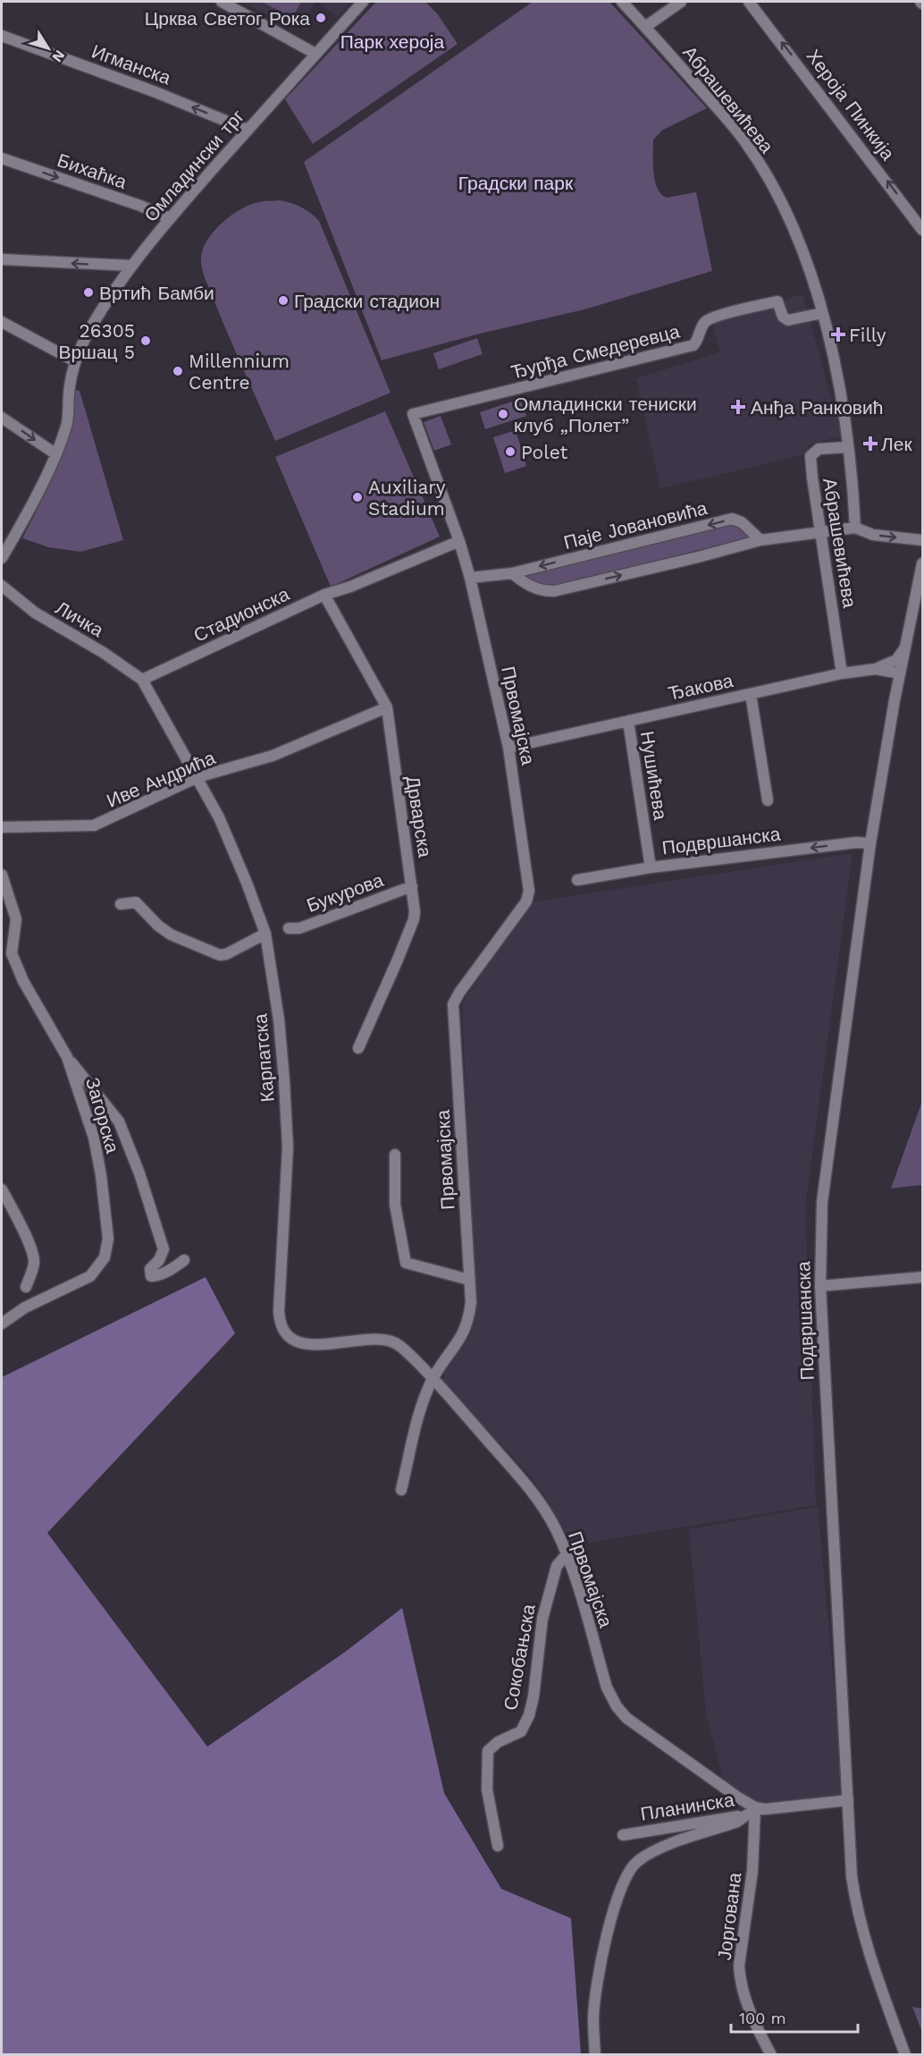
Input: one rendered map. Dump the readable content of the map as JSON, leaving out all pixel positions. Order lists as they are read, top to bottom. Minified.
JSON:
{"streets":{"street":["Игманска","Абрашевићева","Хероја Пинкија","Омладински трг","Бихаћка","Ђурђа Смедеревца","Паје Јовановића","Стадионска","Личка","Ђакова","Првомајска","Нушићева","Иве Андрића","Дрварска","Подвршанска","Букурова","Карпатска","Загорска","Сокобањска","Планинска","Јоргована"]},"crossings":[["Игманска","Омладински трг"],["Абрашевићева","Ђурђа Смедеревца"],["Абрашевићева","Ђакова"],["Омладински трг","Бихаћка"],["Ђурђа Смедеревца","Првомајска"],["Паје Јовановића","Првомајска"],["Стадионска","Личка"],["Стадионска","Првомајска"],["Стадионска","Дрварска"],["Ђакова","Првомајска"],["Ђакова","Нушићева"],["Ђакова","Подвршанска"],["Првомајска","Карпатска"],["Првомајска","Сокобањска"],["Првомајска","Планинска"],["Првомајска","Јоргована"],["Нушићева","Подвршанска"],["Иве Андрића","Дрварска"],["Иве Андрића","Карпатска"],["Дрварска","Букурова"],["Планинска","Јоргована"]],"one_way":["Игманска","Хероја Пинкија"],"parks":["Парк хероја","Градски парк"],"places":{"other":["Црква Светог Рока","Вртић Бамби","Градски стадион","26305 Вршац 5","Millennium Centre","Омладински тениски клуб „Полет”","Polet","Auxiliary Stadium"],"health":["Filly","Анђа Ранковић","Лек"]},"scale_bar":"100 m","north":"bottom right"}
